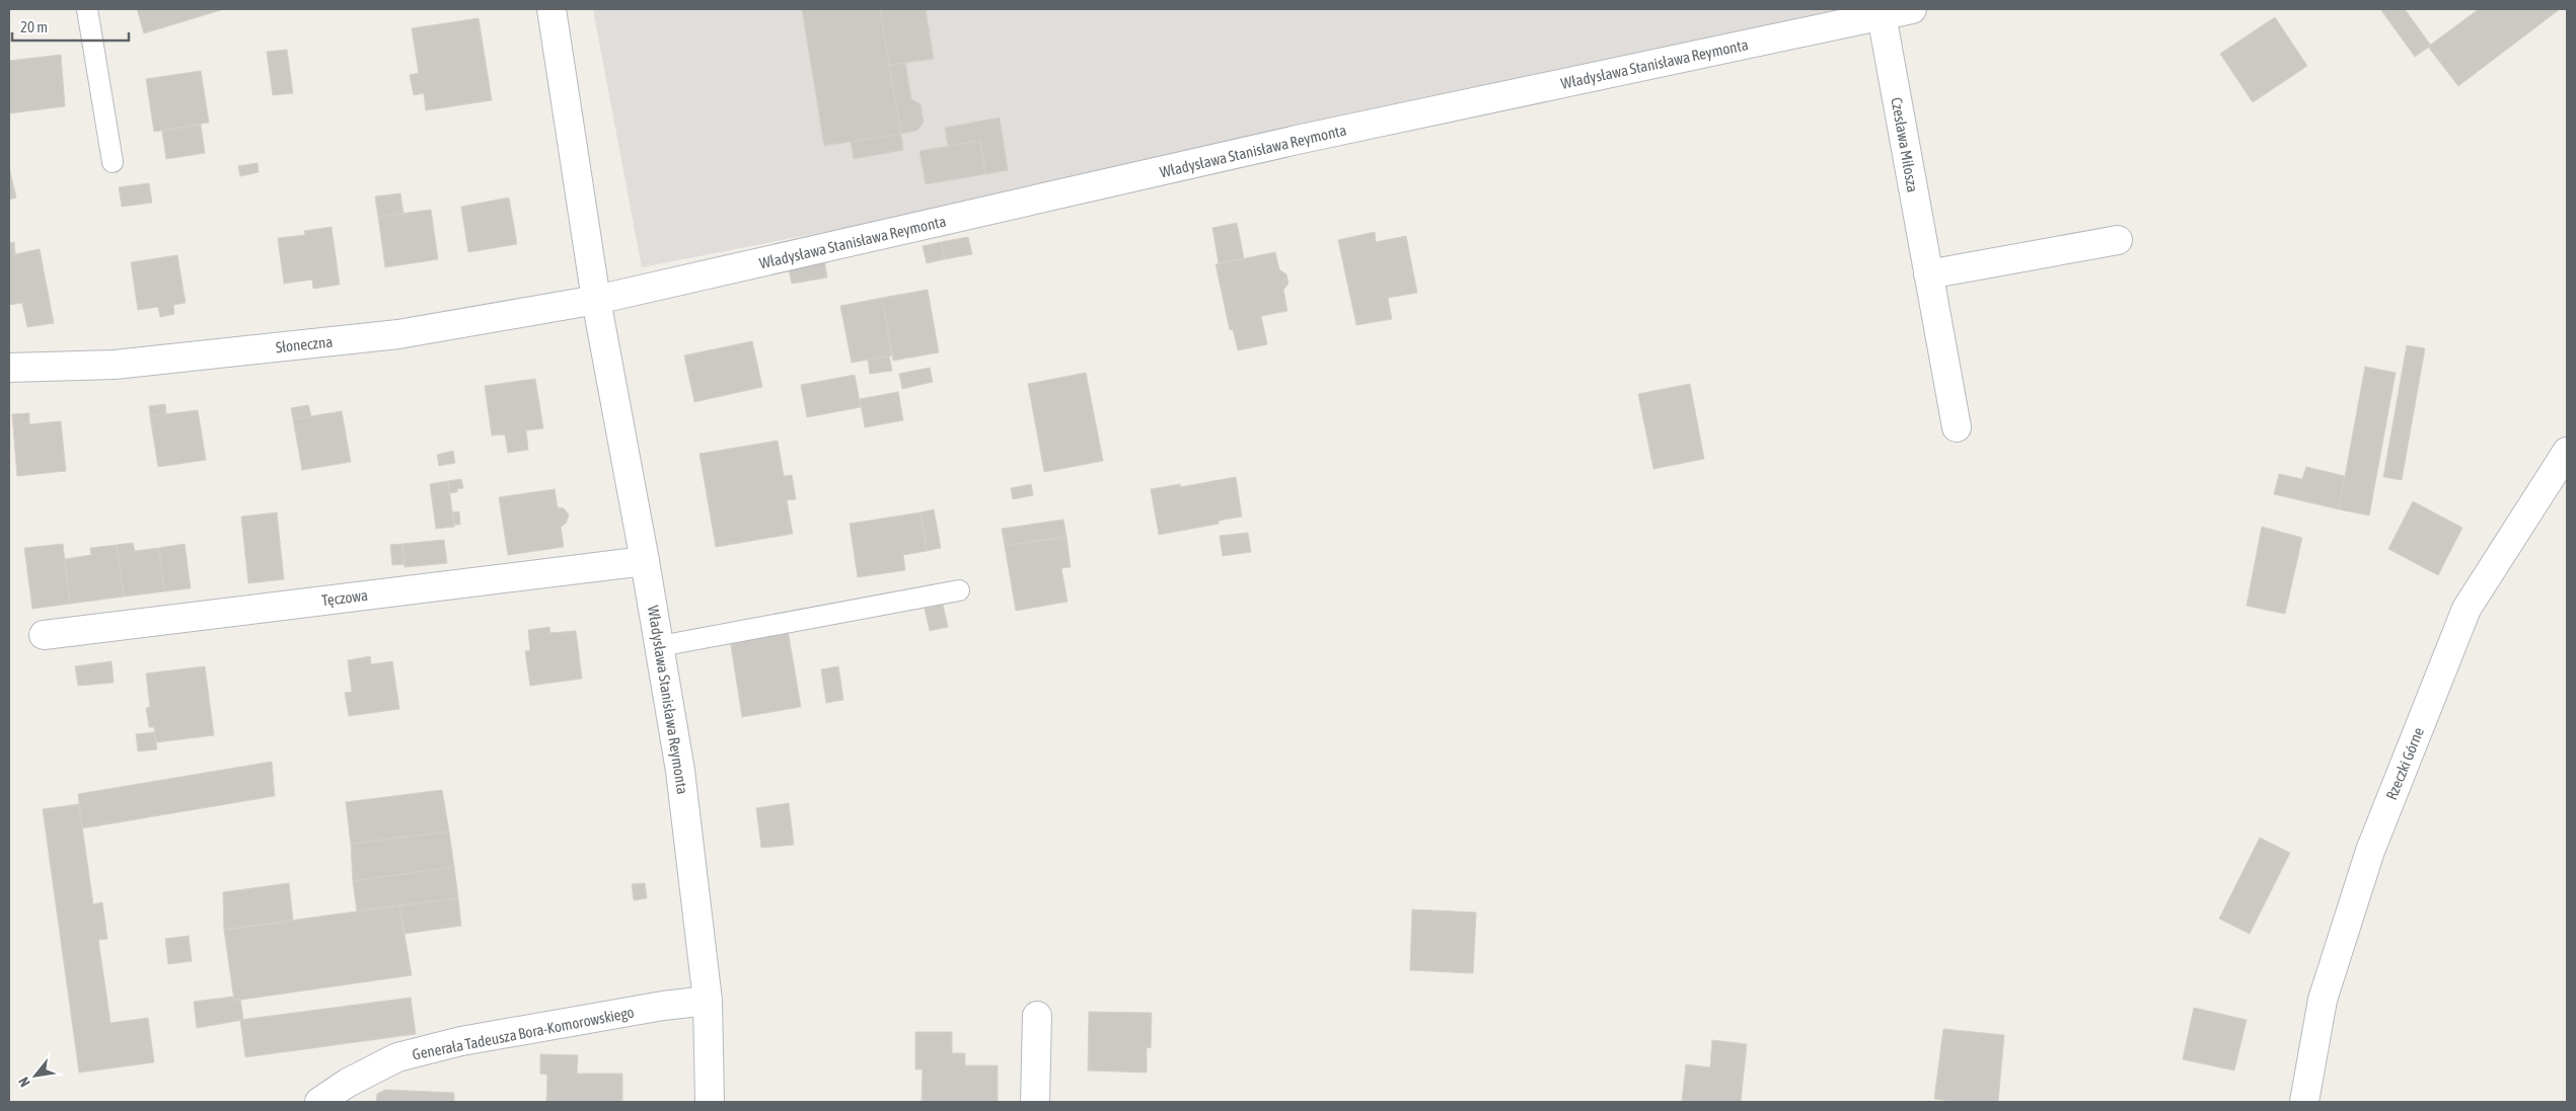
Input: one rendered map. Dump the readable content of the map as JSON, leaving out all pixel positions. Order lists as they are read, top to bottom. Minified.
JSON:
{"streets":{"street":["Władysława Stanisława Reymonta","Czesława Miłosza","Słoneczna","Tęczowa","Rzeczki Górne","Generała Tadeusza Bora-Komorowskiego"]},"crossings":[["Władysława Stanisława Reymonta","Czesława Miłosza"],["Władysława Stanisława Reymonta","Słoneczna"],["Władysława Stanisława Reymonta","Tęczowa"],["Władysława Stanisława Reymonta","Generała Tadeusza Bora-Komorowskiego"]],"scale_bar":"20 m","north":"bottom left"}
